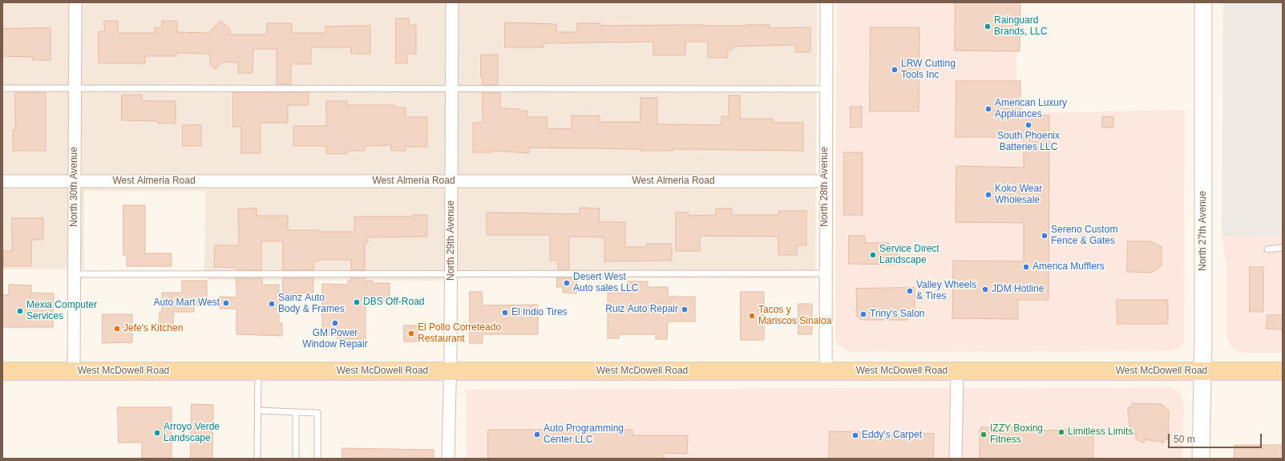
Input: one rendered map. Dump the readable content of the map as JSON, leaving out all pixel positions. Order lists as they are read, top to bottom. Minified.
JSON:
{"streets":{"main road":["North 27th Avenue","West McDowell Road"],"street":["West Almeria Road","North 30th Avenue","North 28th Avenue","North 29th Avenue"]},"crossings":[["West Almeria Road","North 30th Avenue"],["West Almeria Road","North 28th Avenue"],["West Almeria Road","North 29th Avenue"],["North 30th Avenue","West McDowell Road"],["North 28th Avenue","West McDowell Road"],["North 27th Avenue","West McDowell Road"],["North 29th Avenue","West McDowell Road"]],"places":["Rainguard Brands, LLC","LRW Cutting Tools Inc","American Luxury Appliances","South Phoenix Batteries LLC","Koko Wear Wholesale","Sereno Custom Fence & Gates","Service Direct Landscape","America Mufflers","Desert West Auto sales LLC","JDM Hotline","Valley Wheels & Tires","DBS Off-Road","Auto Mart West","Sainz Auto Body & Frames","Ruiz Auto Repair","Mexia Computer Services","El Indio Tires","Triny's Salon","Tacos y Mariscos Sinaloa","GM Power Window Repair","Jefe's Kitchen","El Pollo Correteado Restaurant","Limitless Limits","Arroyo Verde Landscape","Auto Programming Center LLC","IZZY Boxing Fitness","Eddy's Carpet"],"scale_bar":"50 m"}
